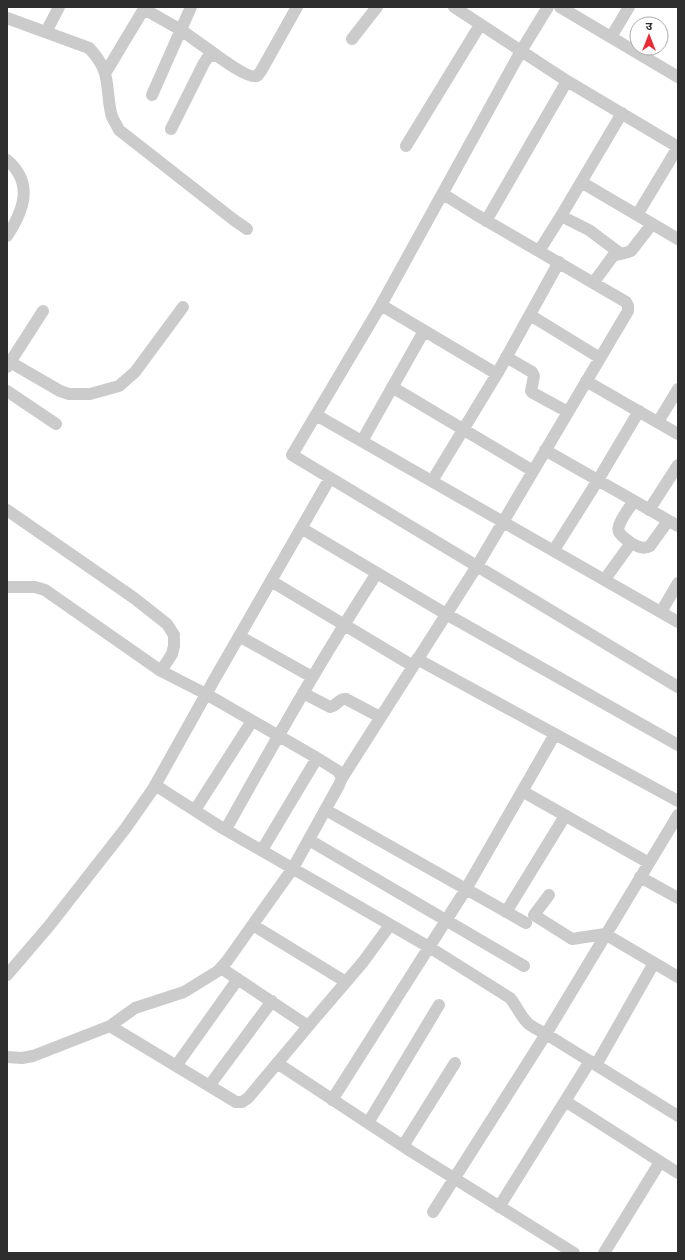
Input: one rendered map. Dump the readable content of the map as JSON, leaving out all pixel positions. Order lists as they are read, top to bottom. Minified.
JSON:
{"north":"top"}
